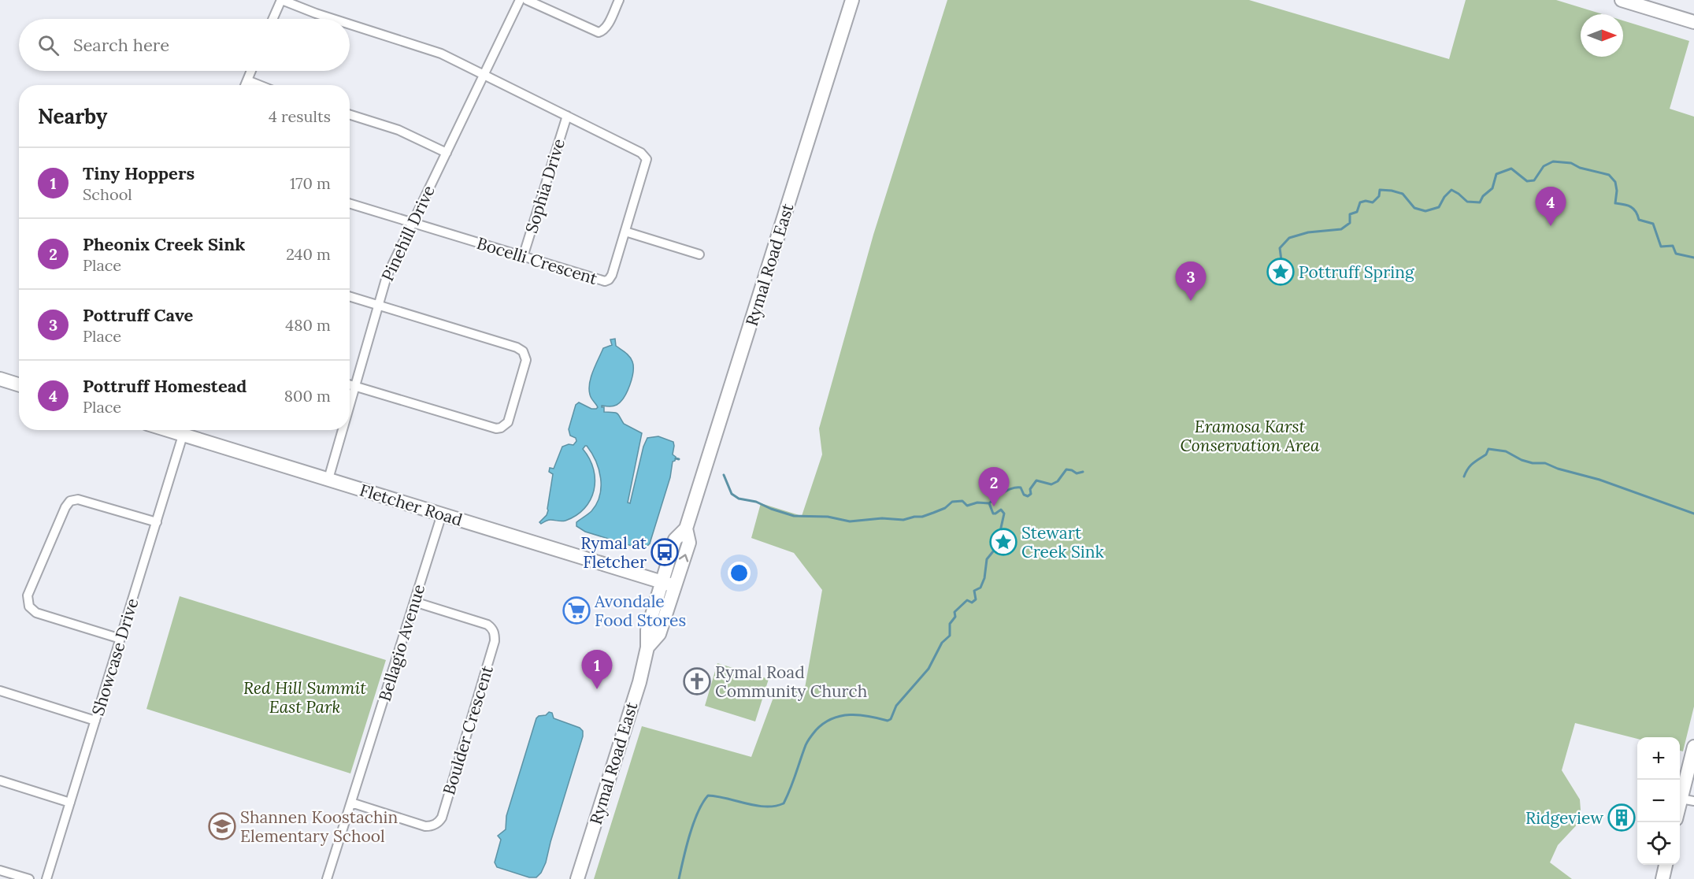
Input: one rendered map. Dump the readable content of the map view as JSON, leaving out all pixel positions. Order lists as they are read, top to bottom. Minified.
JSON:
{"streets":{"main road":["Rymal Road East","Fletcher Road"],"street":["Sophia Drive","Pinehill Drive","Bocelli Crescent","Bellagio Avenue","Showcase Drive","Boulder Crescent"]},"crossings":[["Sophia Drive","Bocelli Crescent"],["Pinehill Drive","Bocelli Crescent"],["Pinehill Drive","Fletcher Road"],["Rymal Road East","Fletcher Road"],["Fletcher Road","Bellagio Avenue"],["Fletcher Road","Showcase Drive"],["Bellagio Avenue","Boulder Crescent"]],"parks":["Eramosa Karst Conservation Area","Red Hill Summit East Park"],"places":{"place":["Pottruff Spring","Stewart Creek Sink"],"bus stop":["Rymal at Fletcher"],"supermarket":["Avondale Food Stores"],"church":["Rymal Road Community Church"],"building":["Ridgeview"],"school or university":["Shannen Koostachin Elementary School"]},"north":"right","page":{"search":"Search here","heading":["Nearby","4 results"],"list":[{"mark":"1","name":"Tiny Hoppers","note":"School","value":"170 m"},{"mark":"2","name":"Pheonix Creek Sink","note":"Place","value":"240 m"},{"mark":"3","name":"Pottruff Cave","note":"Place","value":"480 m"},{"mark":"4","name":"Pottruff Homestead","note":"Place","value":"800 m"}],"pins":["4","3","2","1"],"map_buttons":["+","−"]}}
